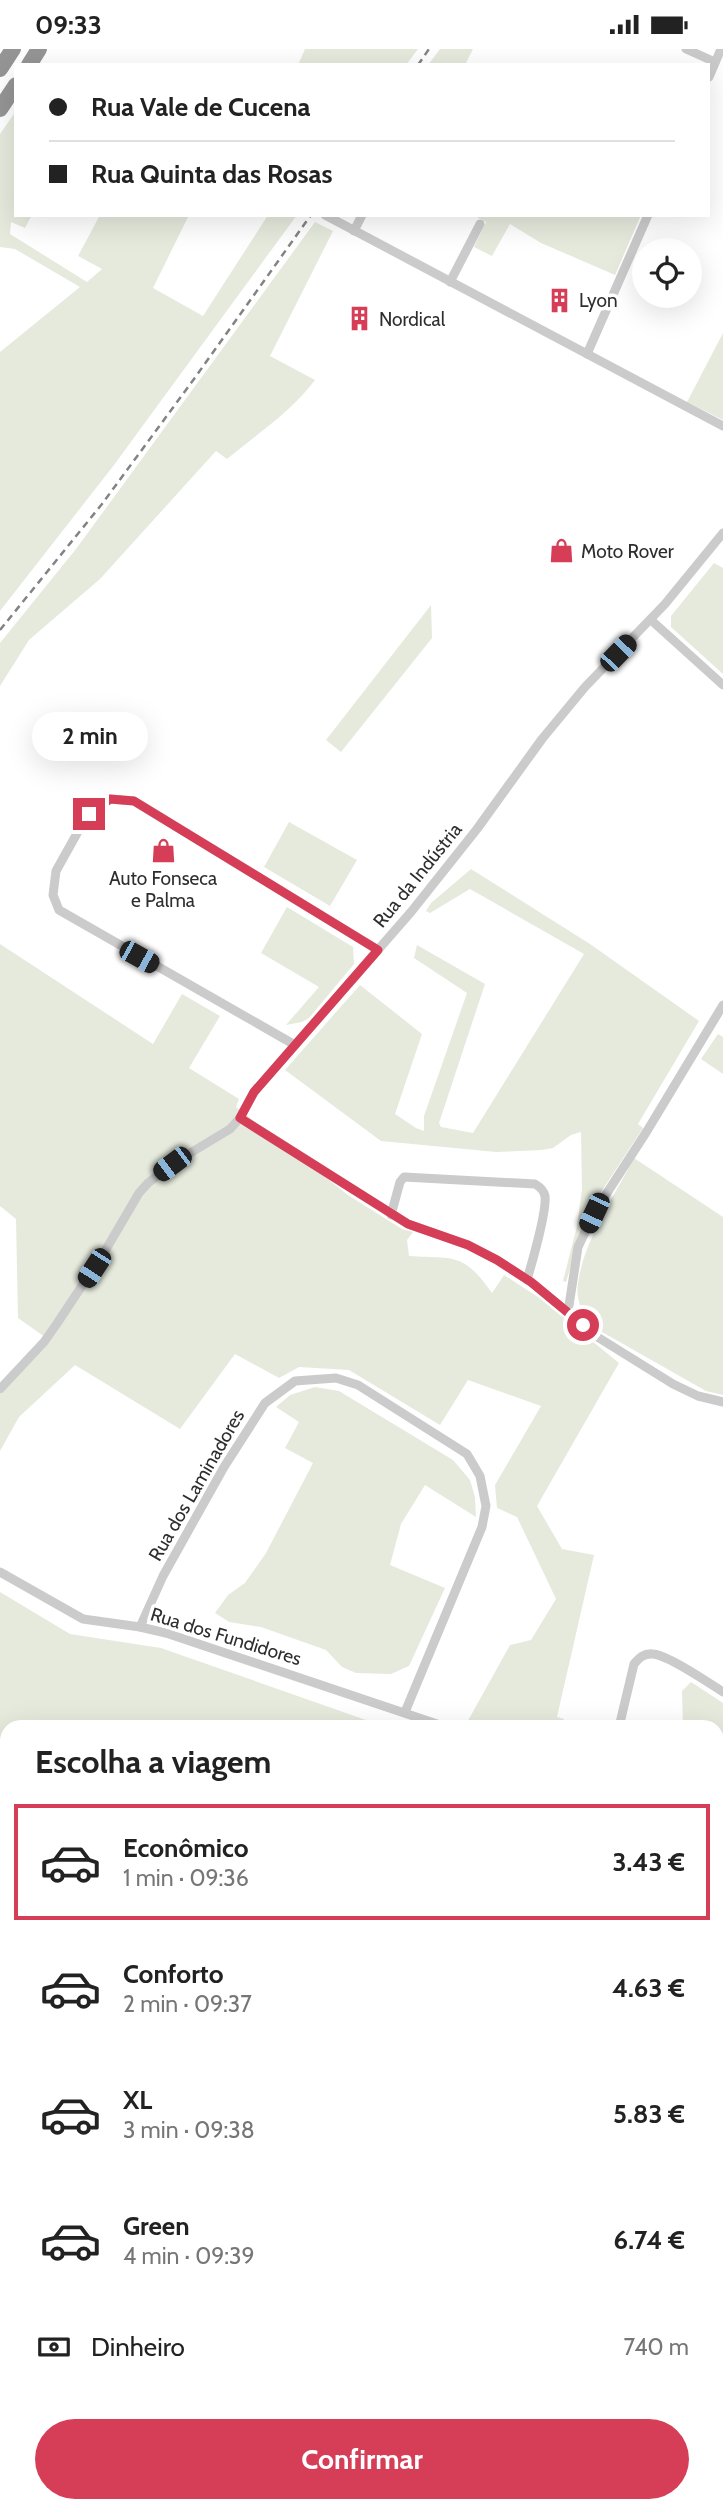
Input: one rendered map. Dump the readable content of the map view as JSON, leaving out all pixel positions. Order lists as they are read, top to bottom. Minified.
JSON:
{"streets":{"street":["Rua da Indústria","Rua dos Laminadores","Rua dos Fundidores"]},"crossings":[["Rua dos Laminadores","Rua dos Fundidores"]],"places":{"building":["Lyon","Nordical"],"shop":["Moto Rover","Auto Fonseca e Palma"]},"page":{"status":"09:33","banner":["Rua Vale de Cucena","Rua Quinta das Rosas"],"bubble":"2 min","heading":"Escolha a viagem","list":[{"name":"Econômico","note":"1 min · 09:36","value":"3.43 €"},{"name":"Conforto","note":"2 min · 09:37","value":"4.63 €"},{"name":"XL","note":"3 min · 09:38","value":"5.83 €"},{"name":"Green","note":"4 min · 09:39","value":"6.74 €"}],"pay":["Dinheiro","740 m"],"buttons":"Confirmar"}}
